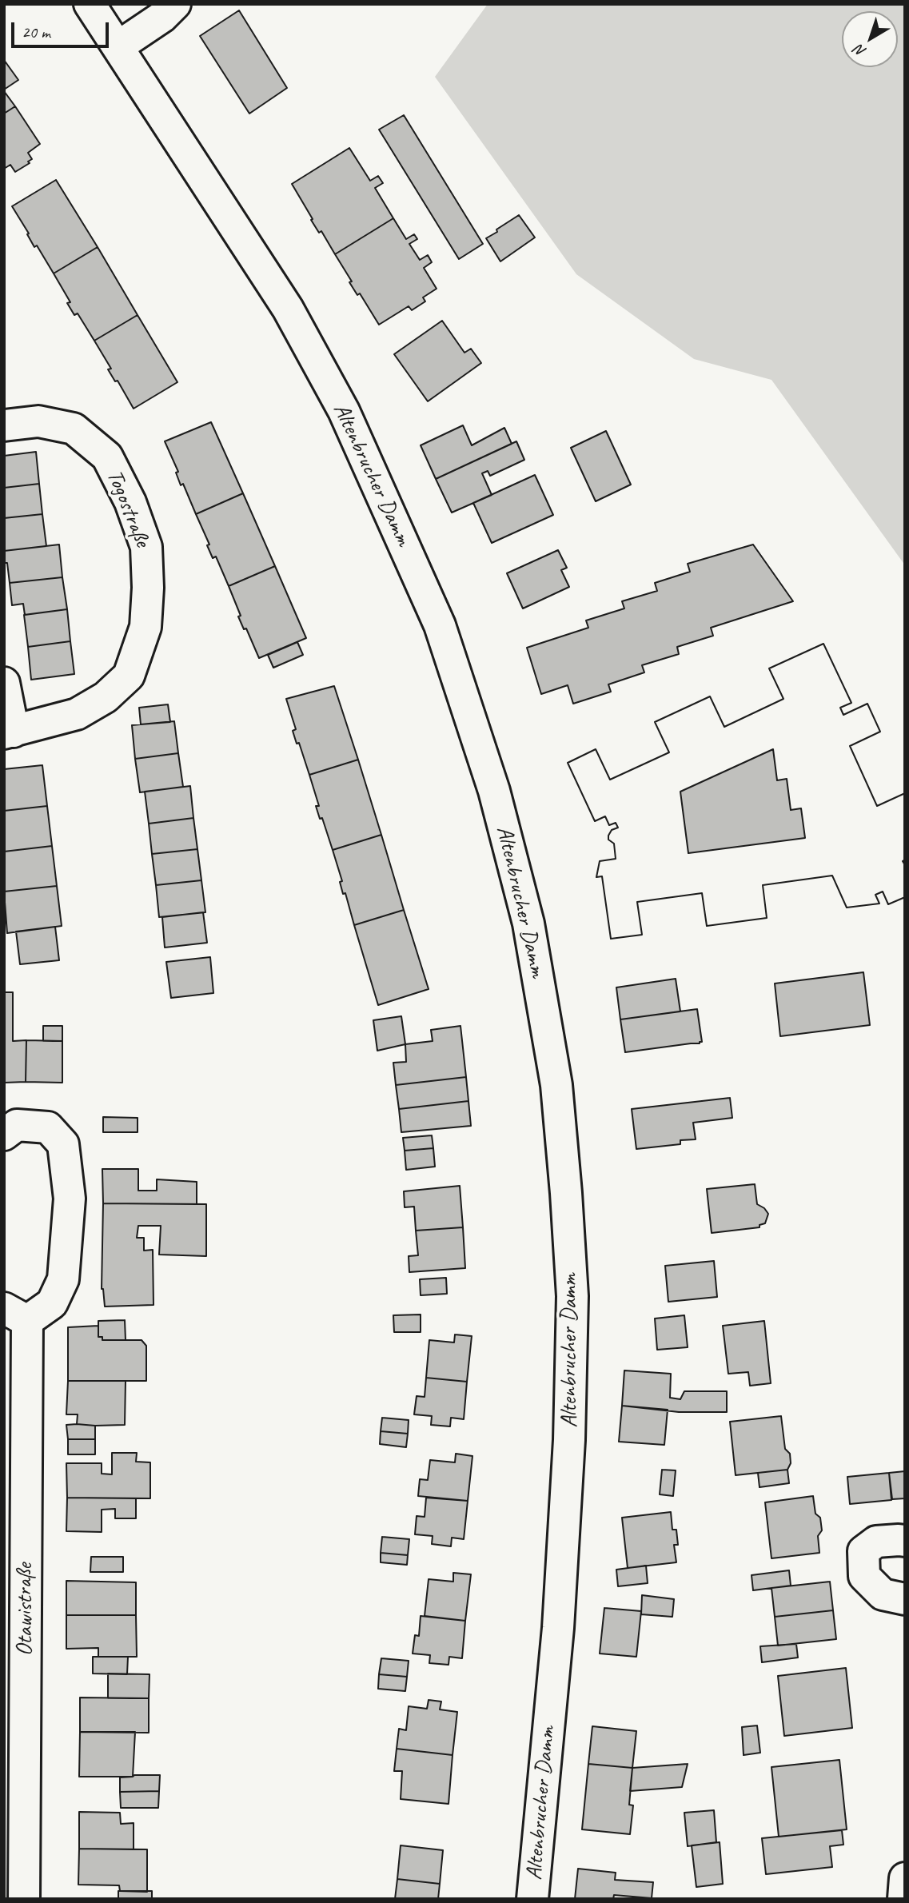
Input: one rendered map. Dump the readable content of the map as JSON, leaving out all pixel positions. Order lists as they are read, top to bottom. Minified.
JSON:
{"streets":{"main road":["Altenbrucher Damm","Togostraße","Otawistraße"]},"scale_bar":"20 m","north":"bottom left"}
